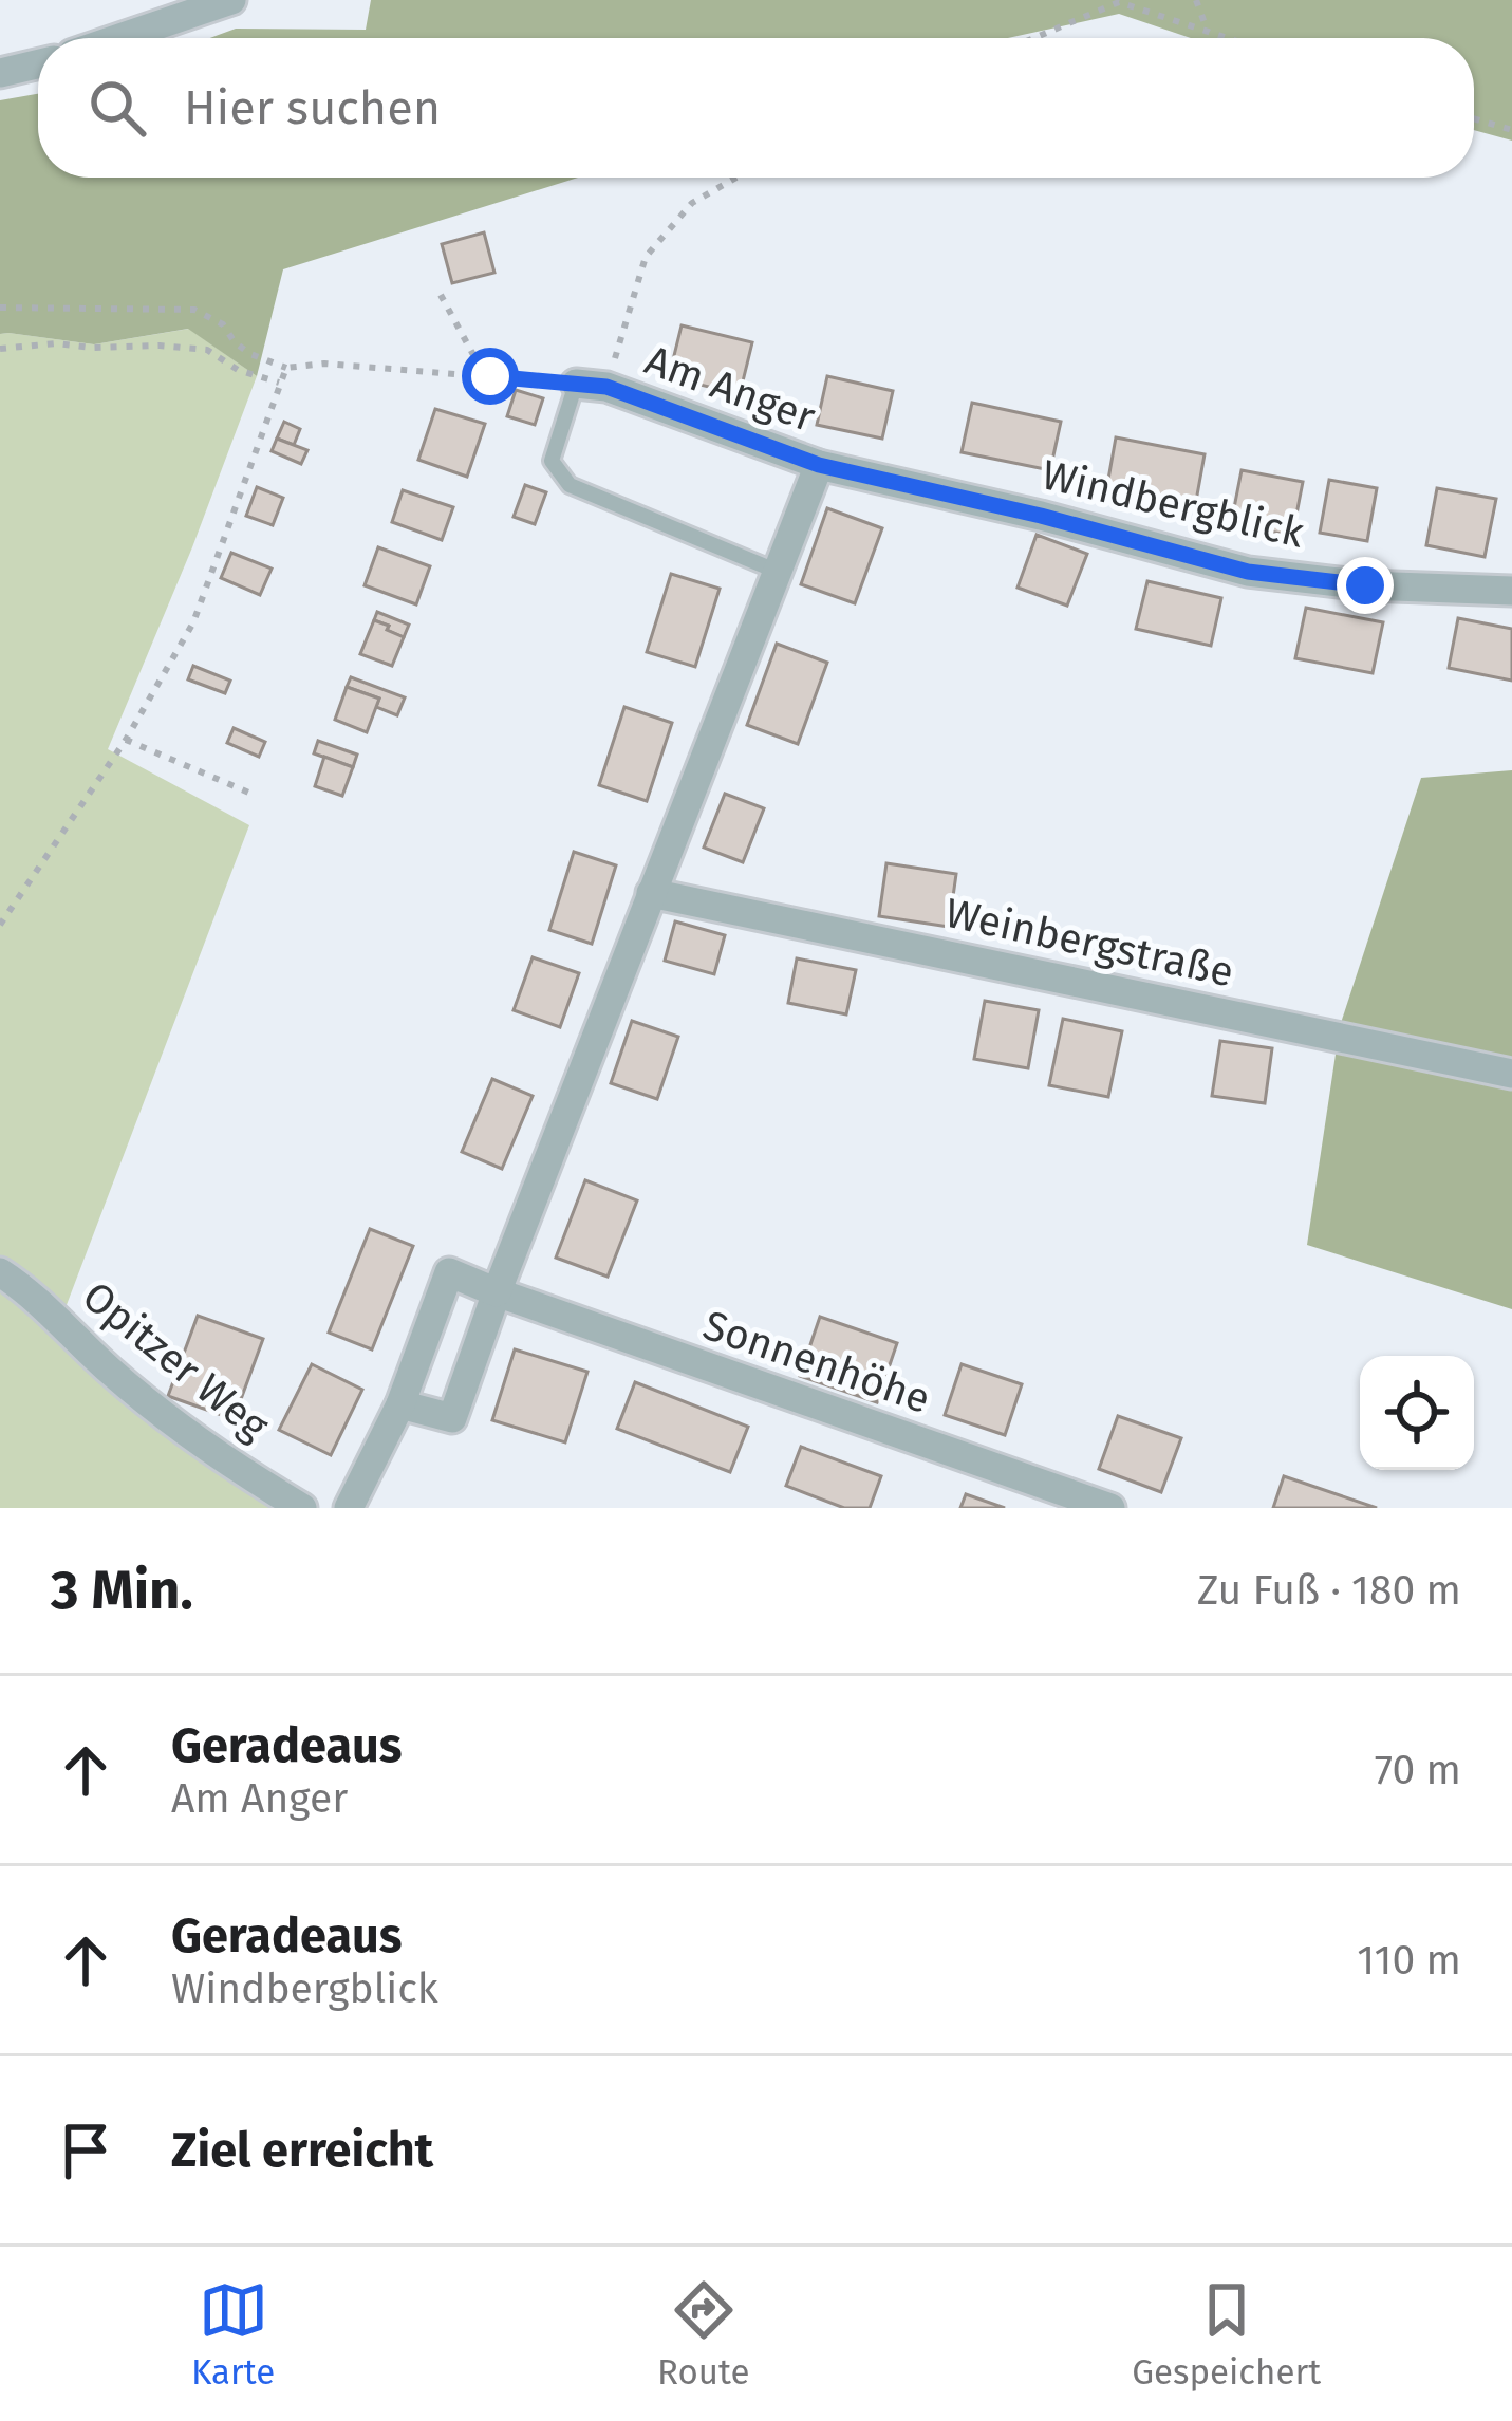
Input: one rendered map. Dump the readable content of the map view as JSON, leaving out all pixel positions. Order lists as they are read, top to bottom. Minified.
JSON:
{"streets":{"street":["Am Anger","Windbergblick","Weinbergstraße","Opitzer Weg","Sonnenhöhe"]},"crossings":[["Am Anger","Windbergblick"],["Am Anger","Weinbergstraße"],["Am Anger","Sonnenhöhe"]],"page":{"search":"Hier suchen","heading":["3 Min.","Zu Fuß · 180 m"],"list":[["Geradeaus","Am Anger","70 m"],["Geradeaus","Windbergblick","110 m"],"Ziel erreicht"],"nav":["Karte","Route","Gespeichert"]}}
